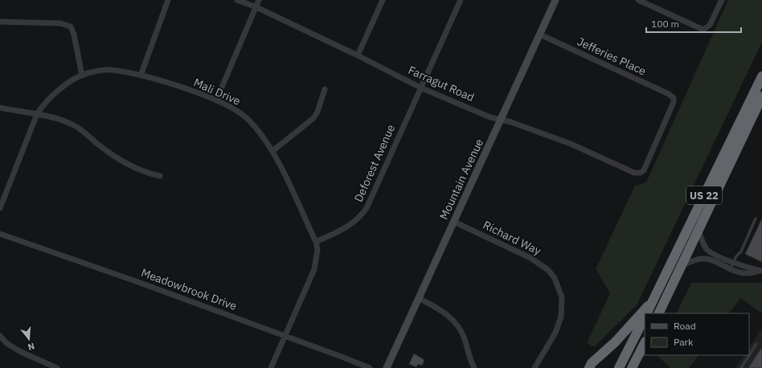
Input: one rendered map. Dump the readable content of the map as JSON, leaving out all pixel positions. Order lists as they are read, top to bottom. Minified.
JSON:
{"streets":{"highway":["US 22"],"street":["Jefferies Place","Farragut Road","Mali Drive","Deforest Avenue","Mountain Avenue","Richard Way","Meadowbrook Drive"]},"crossings":[["Jefferies Place","Farragut Road"],["Jefferies Place","Mountain Avenue"],["Farragut Road","Deforest Avenue"],["Farragut Road","Mountain Avenue"],["Mali Drive","Deforest Avenue"],["Mali Drive","Meadowbrook Drive"],["Mountain Avenue","Richard Way"]],"legend":["Road","Park"],"scale_bar":"100 m","north":"bottom"}
